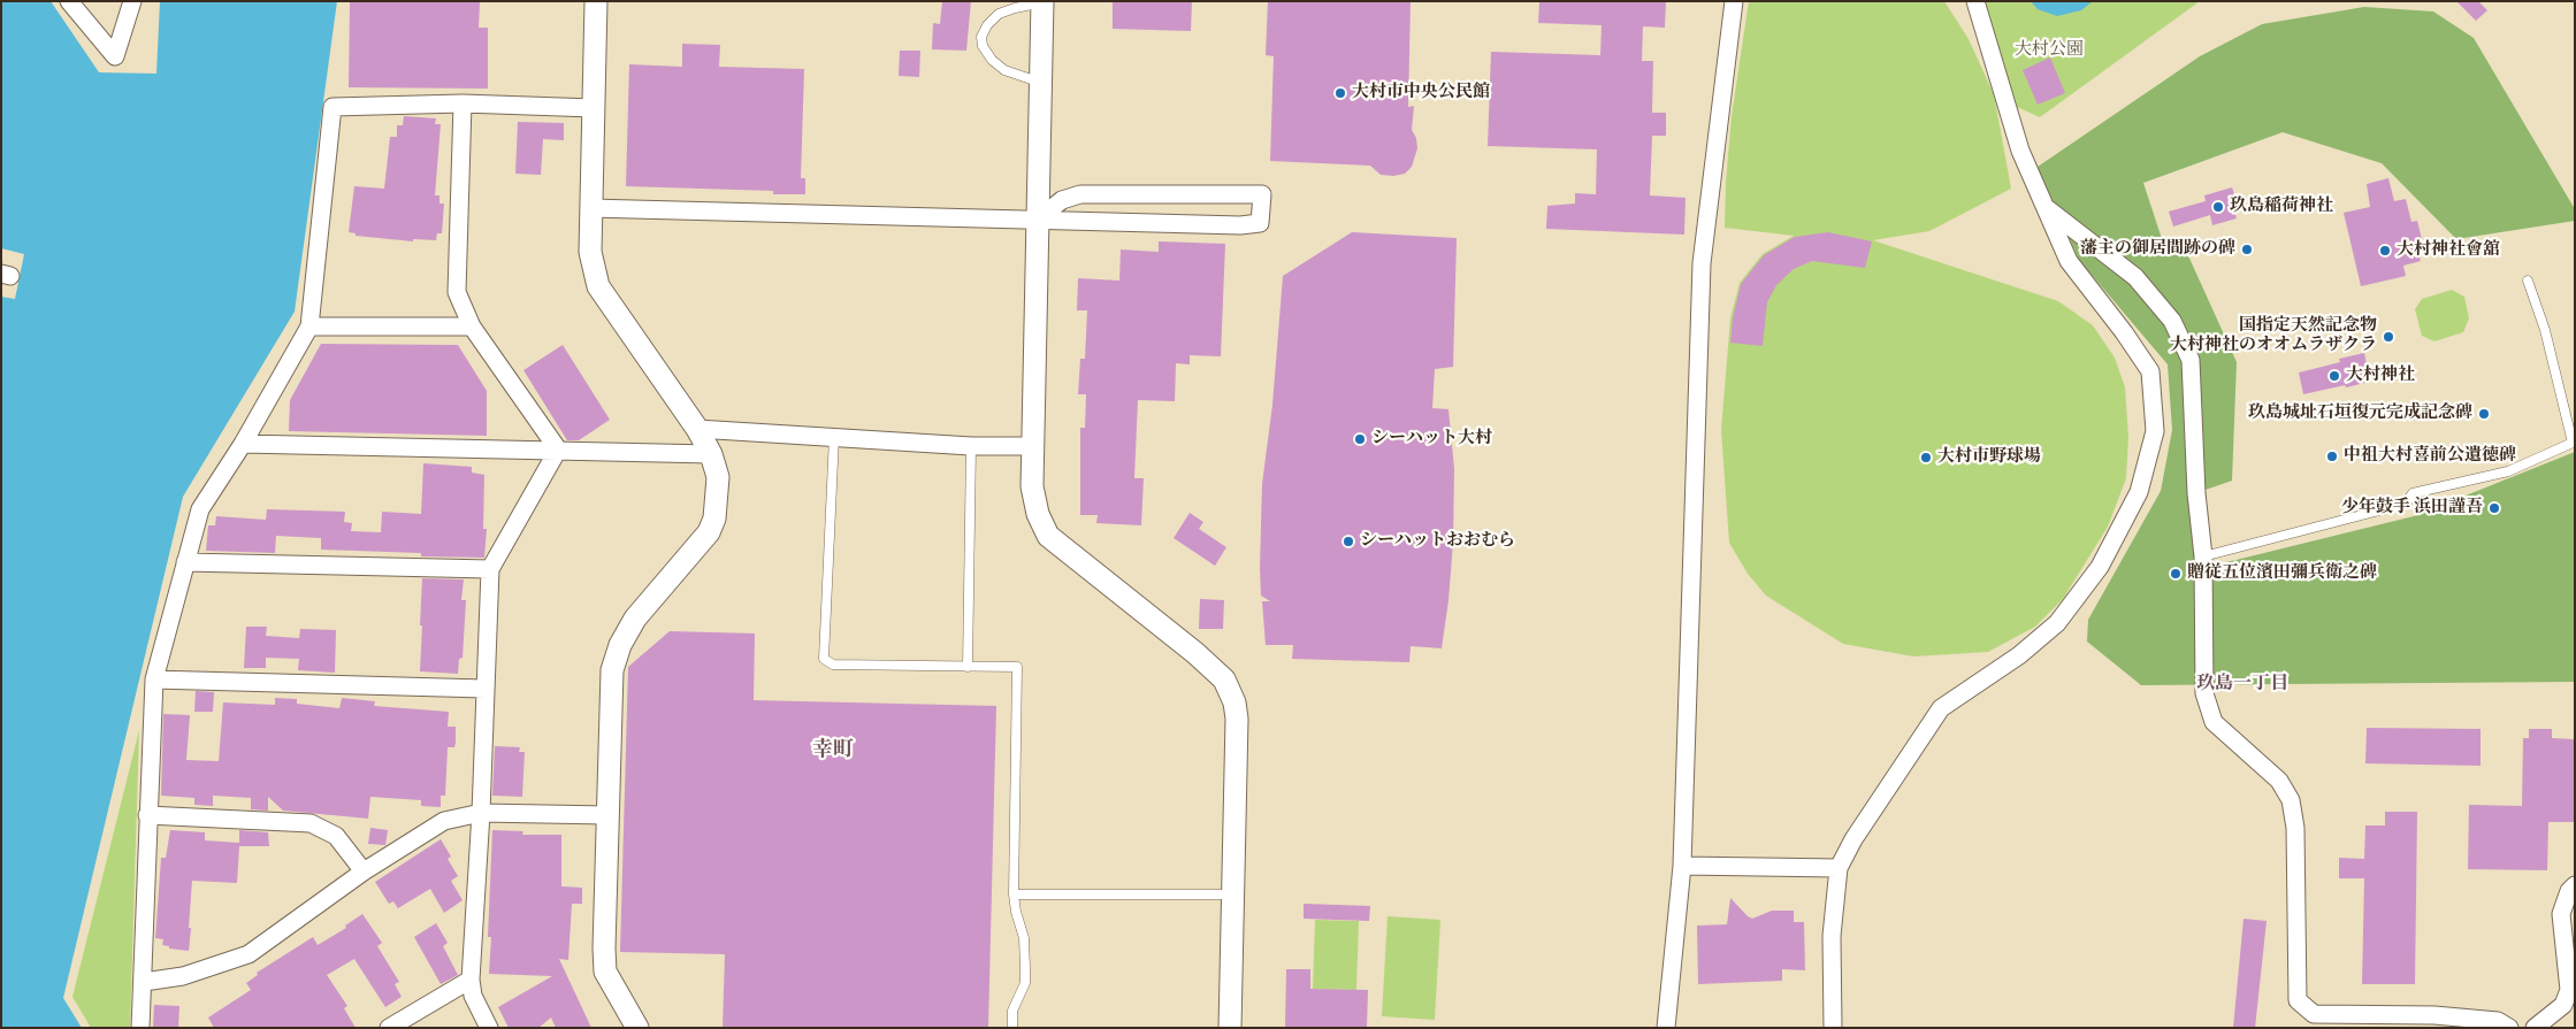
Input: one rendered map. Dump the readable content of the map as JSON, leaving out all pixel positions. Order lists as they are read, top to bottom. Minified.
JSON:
{"districts":["玖島一丁目","幸町"],"parks":["大村公園"],"places":["大村市中央公民館","玖島稲荷神社","藩主の御居間跡の碑","大村神社會舘","国指定天然記念物 大村神社のオオムラザクラ","大村神社","玖島城址石垣復元完成記念碑","シーハット大村","中祖大村喜前公遺徳碑","大村市野球場","少年鼓手 浜田謹吾","シーハットおおむら","贈従五位濱田彌兵衛之碑"]}
